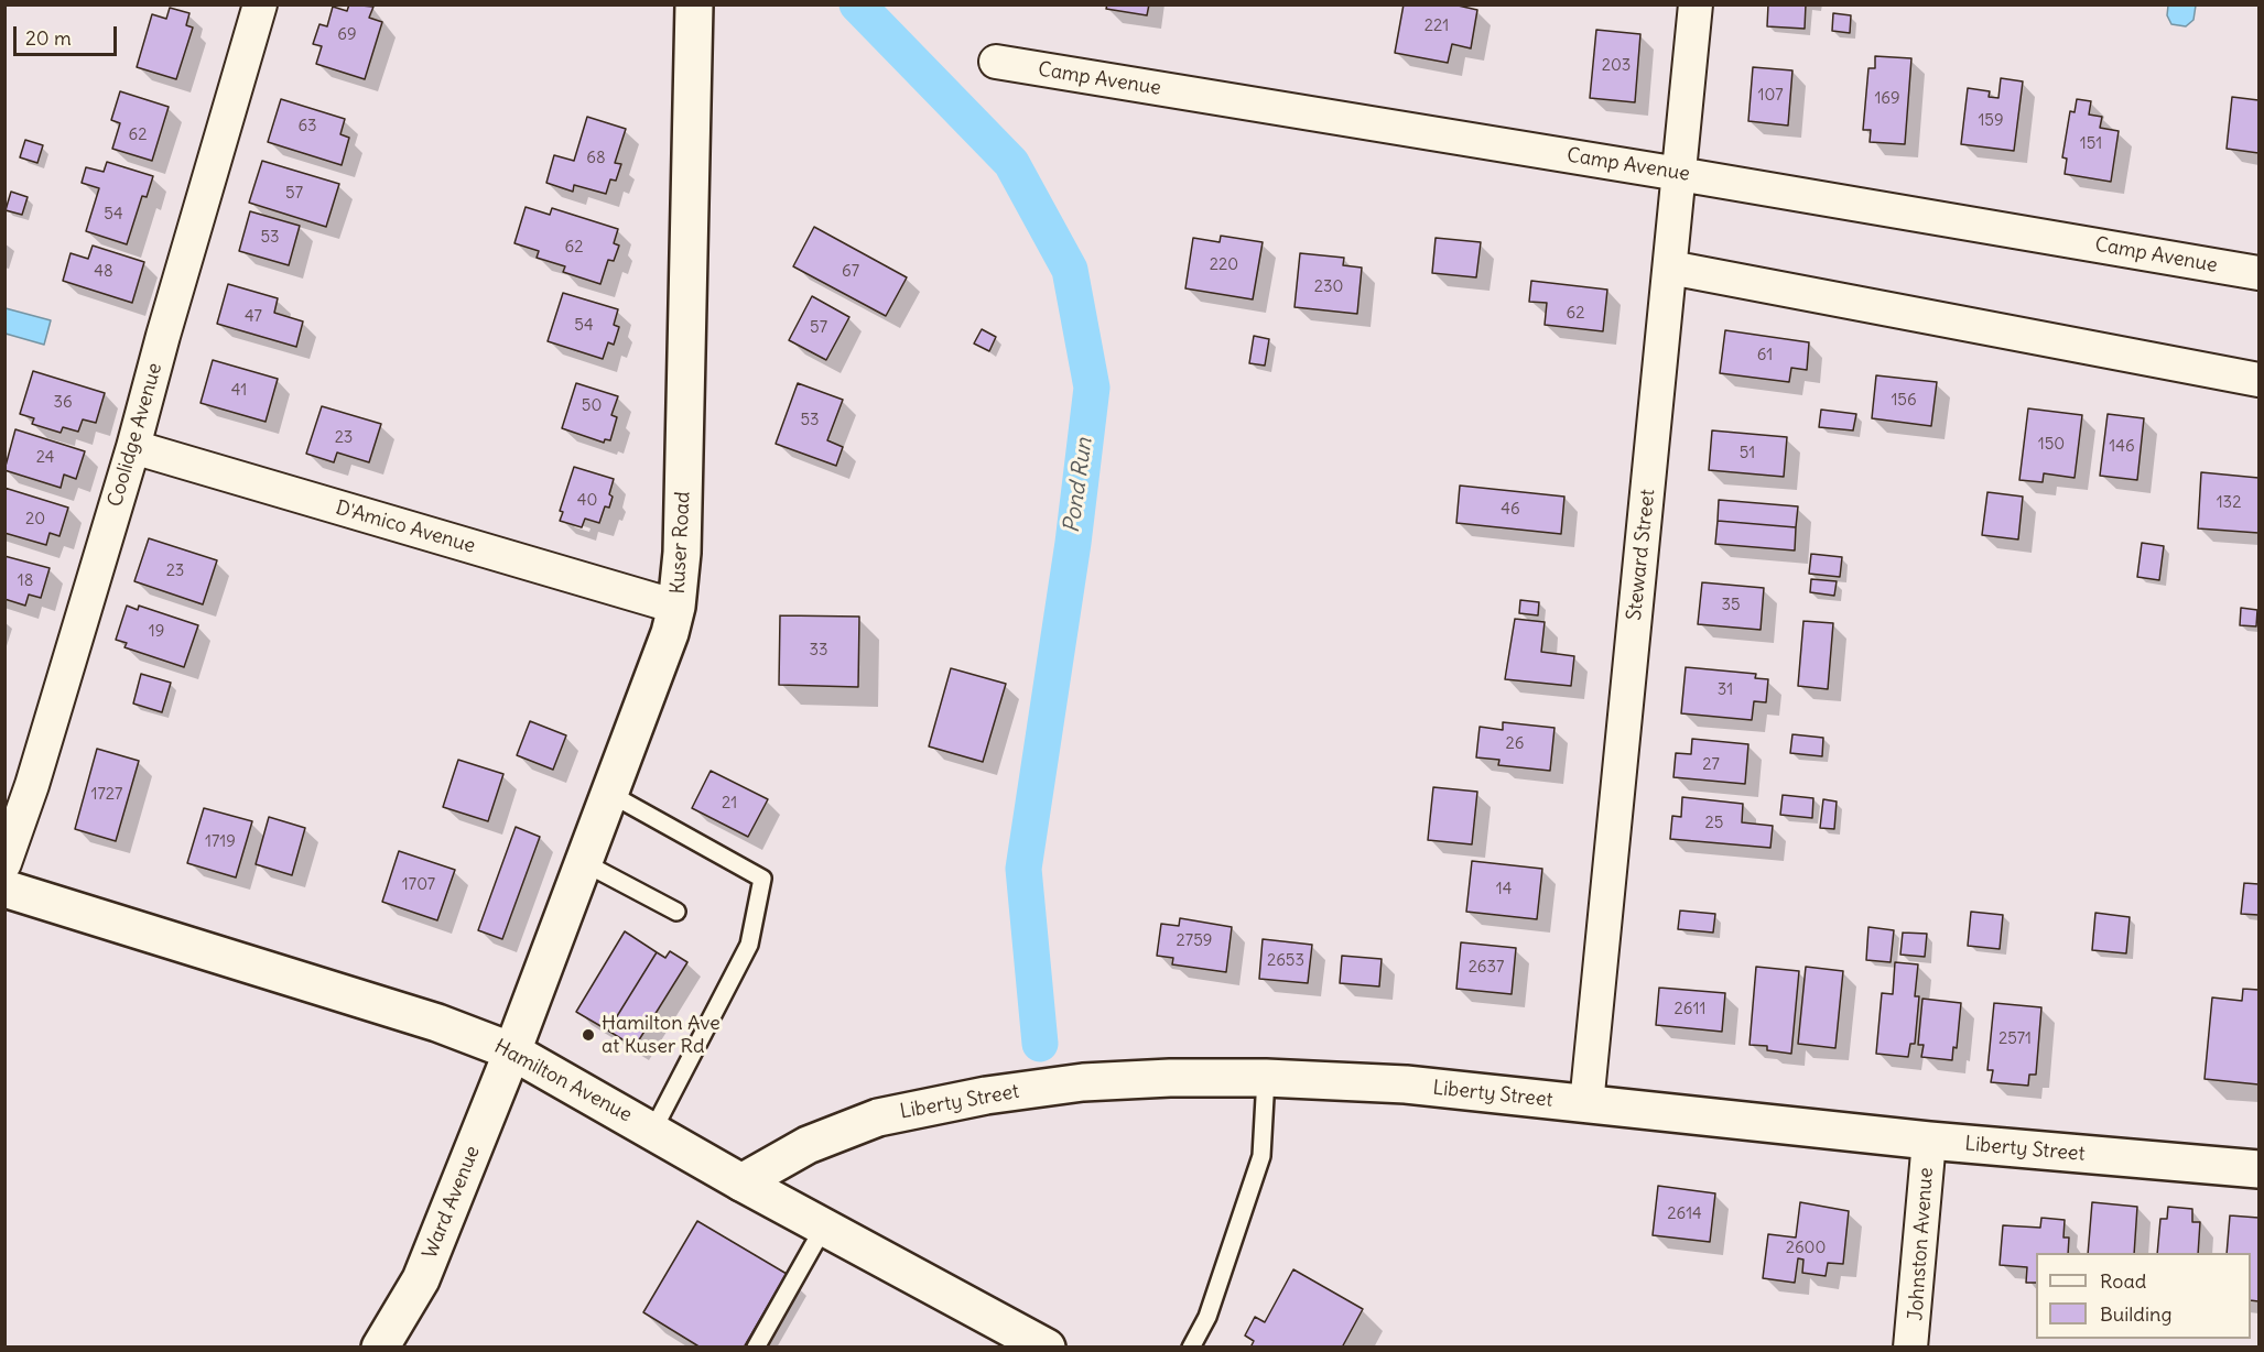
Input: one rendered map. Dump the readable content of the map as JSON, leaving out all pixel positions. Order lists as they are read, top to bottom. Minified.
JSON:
{"streets":{"street":["Camp Avenue","Coolidge Avenue","D'Amico Avenue","Kuser Road","Steward Street","Hamilton Avenue","Liberty Street","Ward Avenue","Johnston Avenue"]},"crossings":[["Camp Avenue","Steward Street"],["Coolidge Avenue","D'Amico Avenue"],["D'Amico Avenue","Kuser Road"],["Kuser Road","Hamilton Avenue"],["Kuser Road","Ward Avenue"],["Steward Street","Liberty Street"],["Hamilton Avenue","Liberty Street"],["Hamilton Avenue","Ward Avenue"],["Liberty Street","Johnston Avenue"]],"water":["Pond Run"],"places":["Hamilton Ave at Kuser Rd"],"house_numbers":["221","69","203","107","169","159","63","62","151","68","57","54","53","62","220","48","67","230","62","47","54","57","61","41","156","36","50","53","23","150","146","51","24","40","132","46","20","23","18","35","19","33","31","26","27","1727","21","25","1719","1707","14","2759","2653","2637","2611","2571","2614","2600"],"legend":["Road","Building"],"scale_bar":"20 m"}
